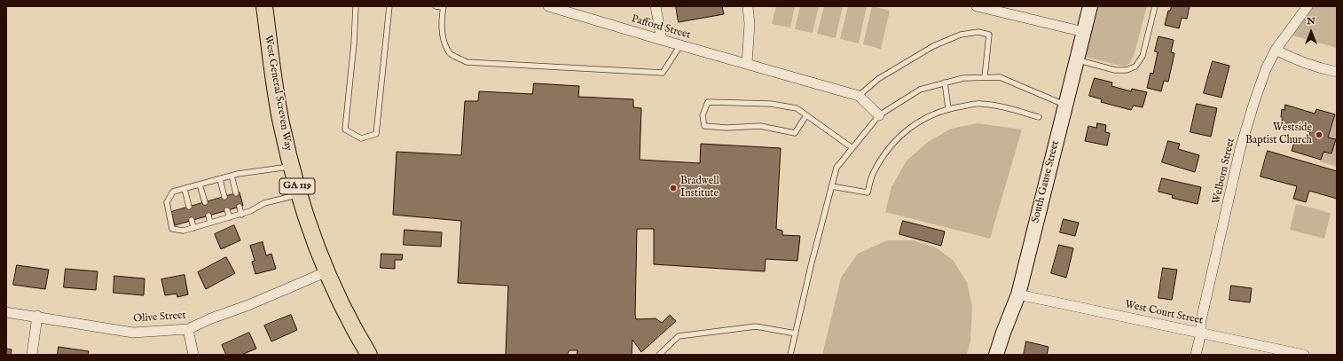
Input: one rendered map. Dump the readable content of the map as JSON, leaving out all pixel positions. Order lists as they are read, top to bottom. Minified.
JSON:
{"streets":{"main road":["West General Screven Way","GA 119"],"street":["Pafford Street","Welborn Street","South Gause Street","West Court Street","Olive Street"]},"crossings":[["West General Screven Way","Olive Street"],["Welborn Street","West Court Street"],["South Gause Street","West Court Street"]],"places":["Westside Baptist Church","Bradwell Institute"],"north":"top"}
